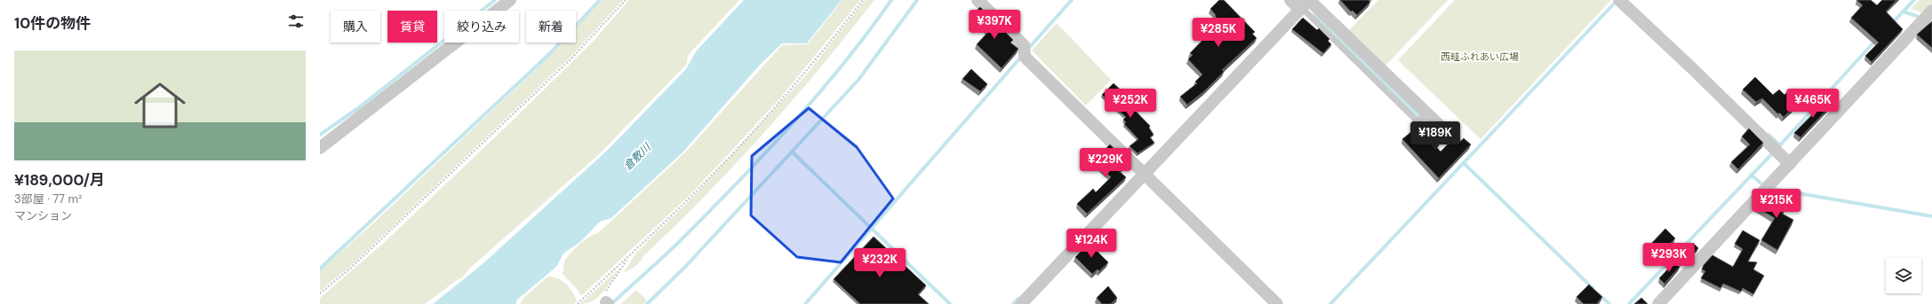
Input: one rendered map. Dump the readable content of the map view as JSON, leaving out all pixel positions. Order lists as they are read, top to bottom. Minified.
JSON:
{"water":["倉敷川"],"parks":["西畦ふれあい広場"],"page":{"heading":"10件の物件","price":["¥397K","¥285K","¥252K","¥465K","¥189K","¥229K","¥215K","¥124K","¥293K","¥232K"],"chip":["購入","賃貸","絞り込み","新着"],"list":[{"name":"¥189,000/月","note":"3部屋 · 77 m² · マンション"}]}}
